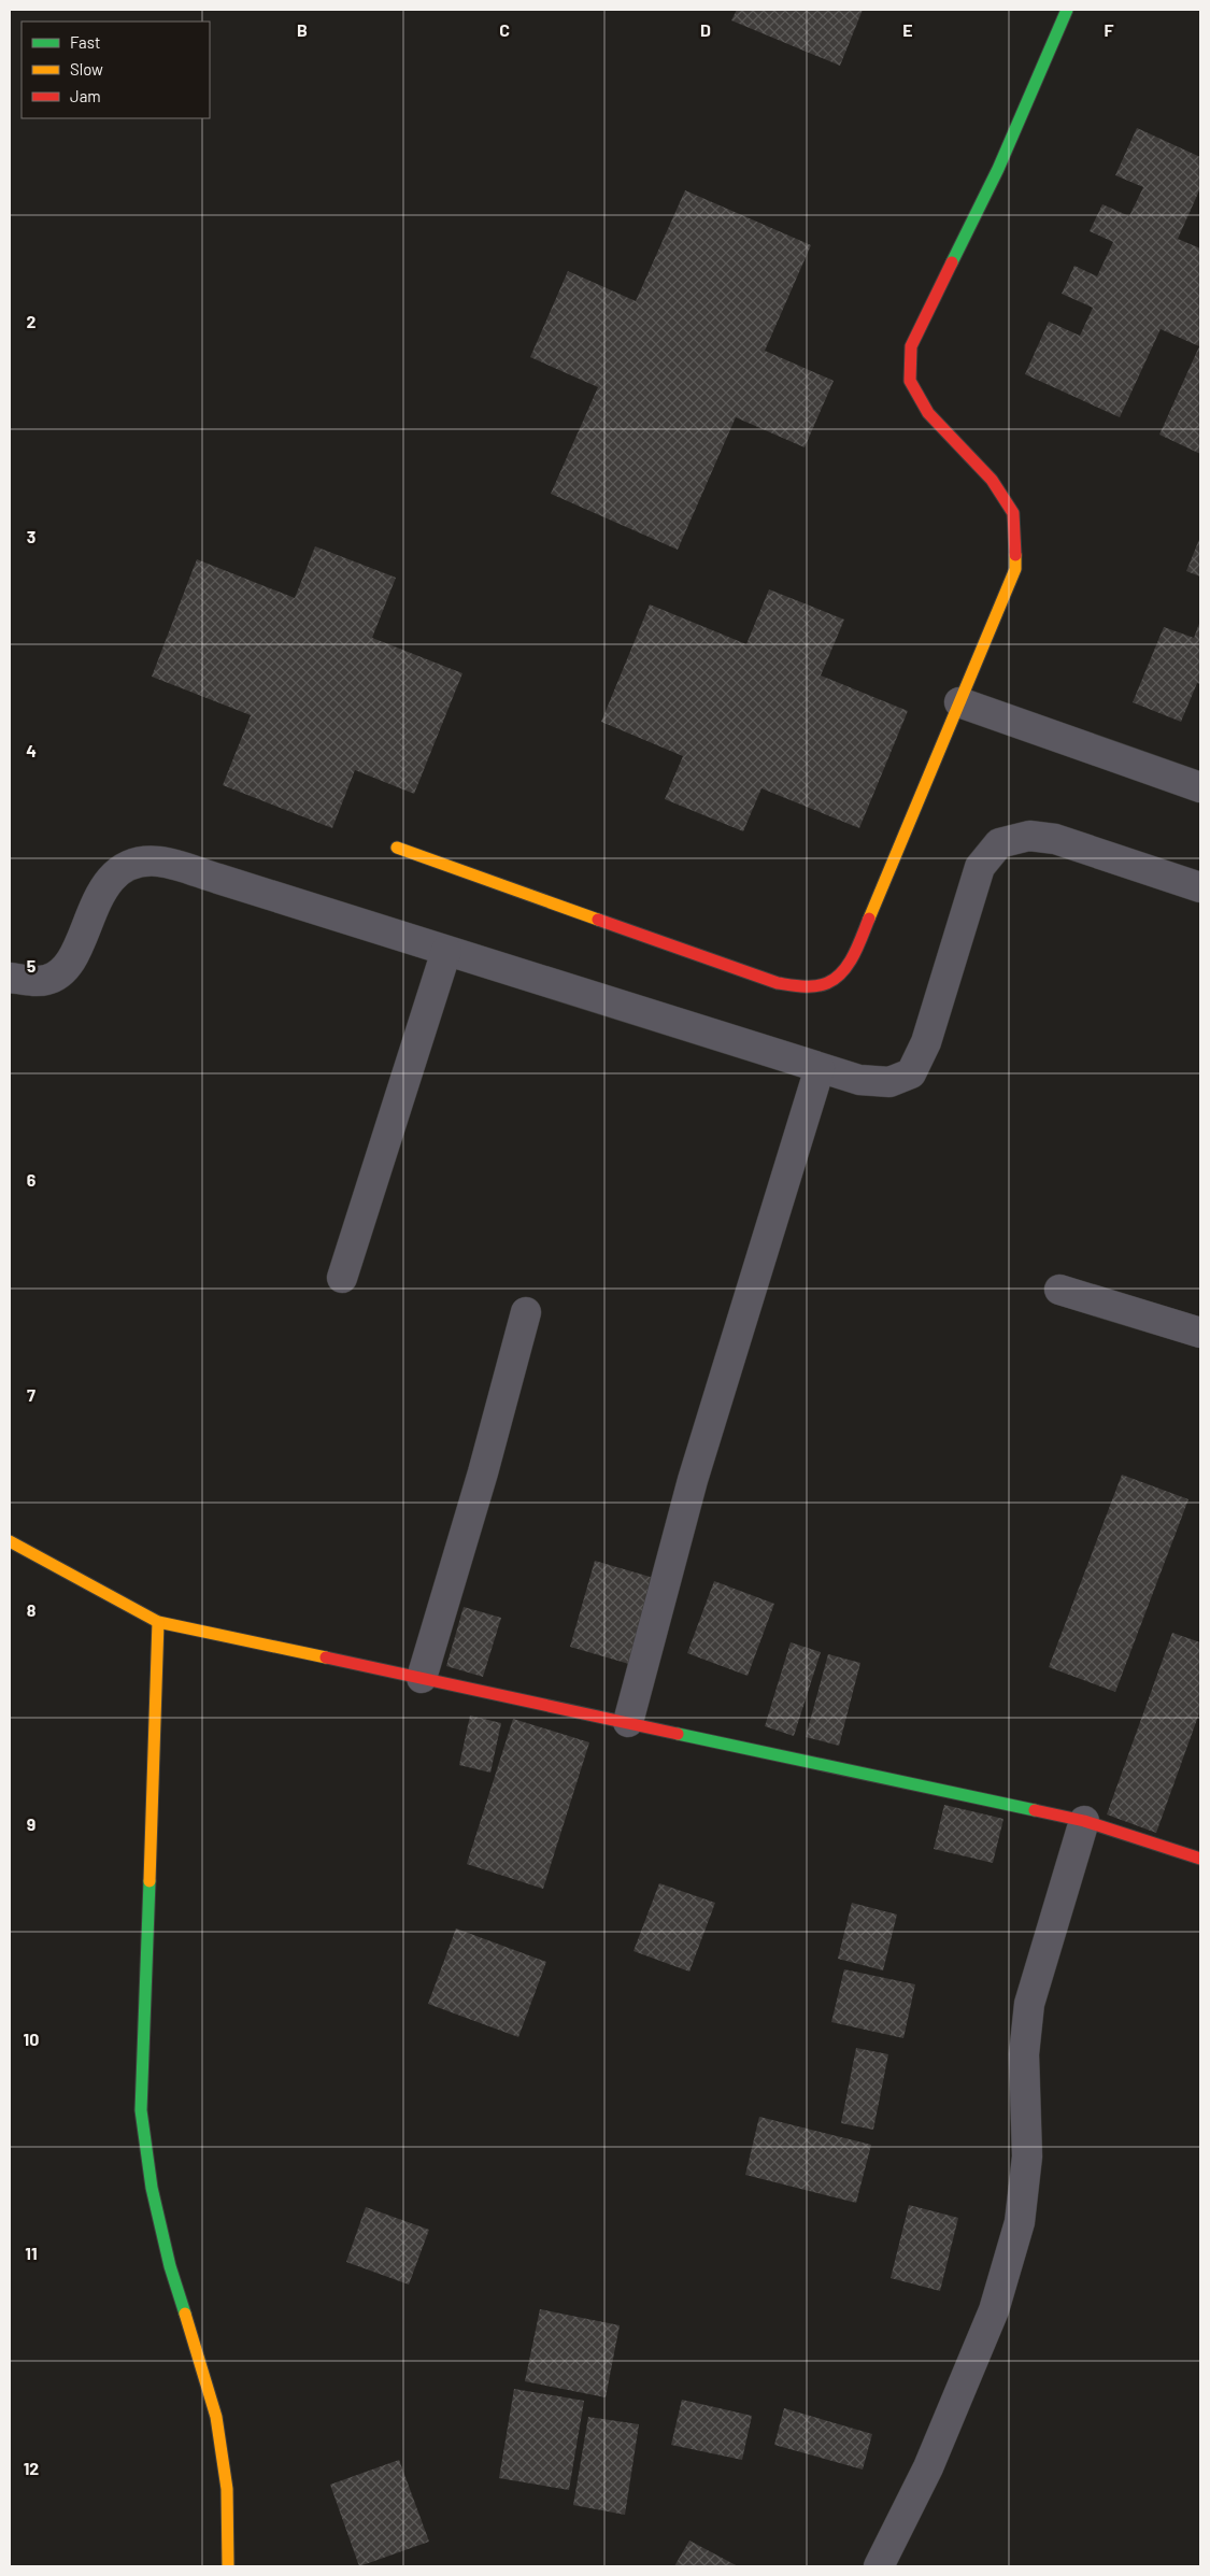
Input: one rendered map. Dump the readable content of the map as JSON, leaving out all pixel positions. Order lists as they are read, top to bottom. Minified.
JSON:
{"legend":["Fast","Slow","Jam"],"grid":{"columns":["B","C","D","E","F"],"rows":["2","3","4","5","6","7","8","9","10","11","12"]}}
